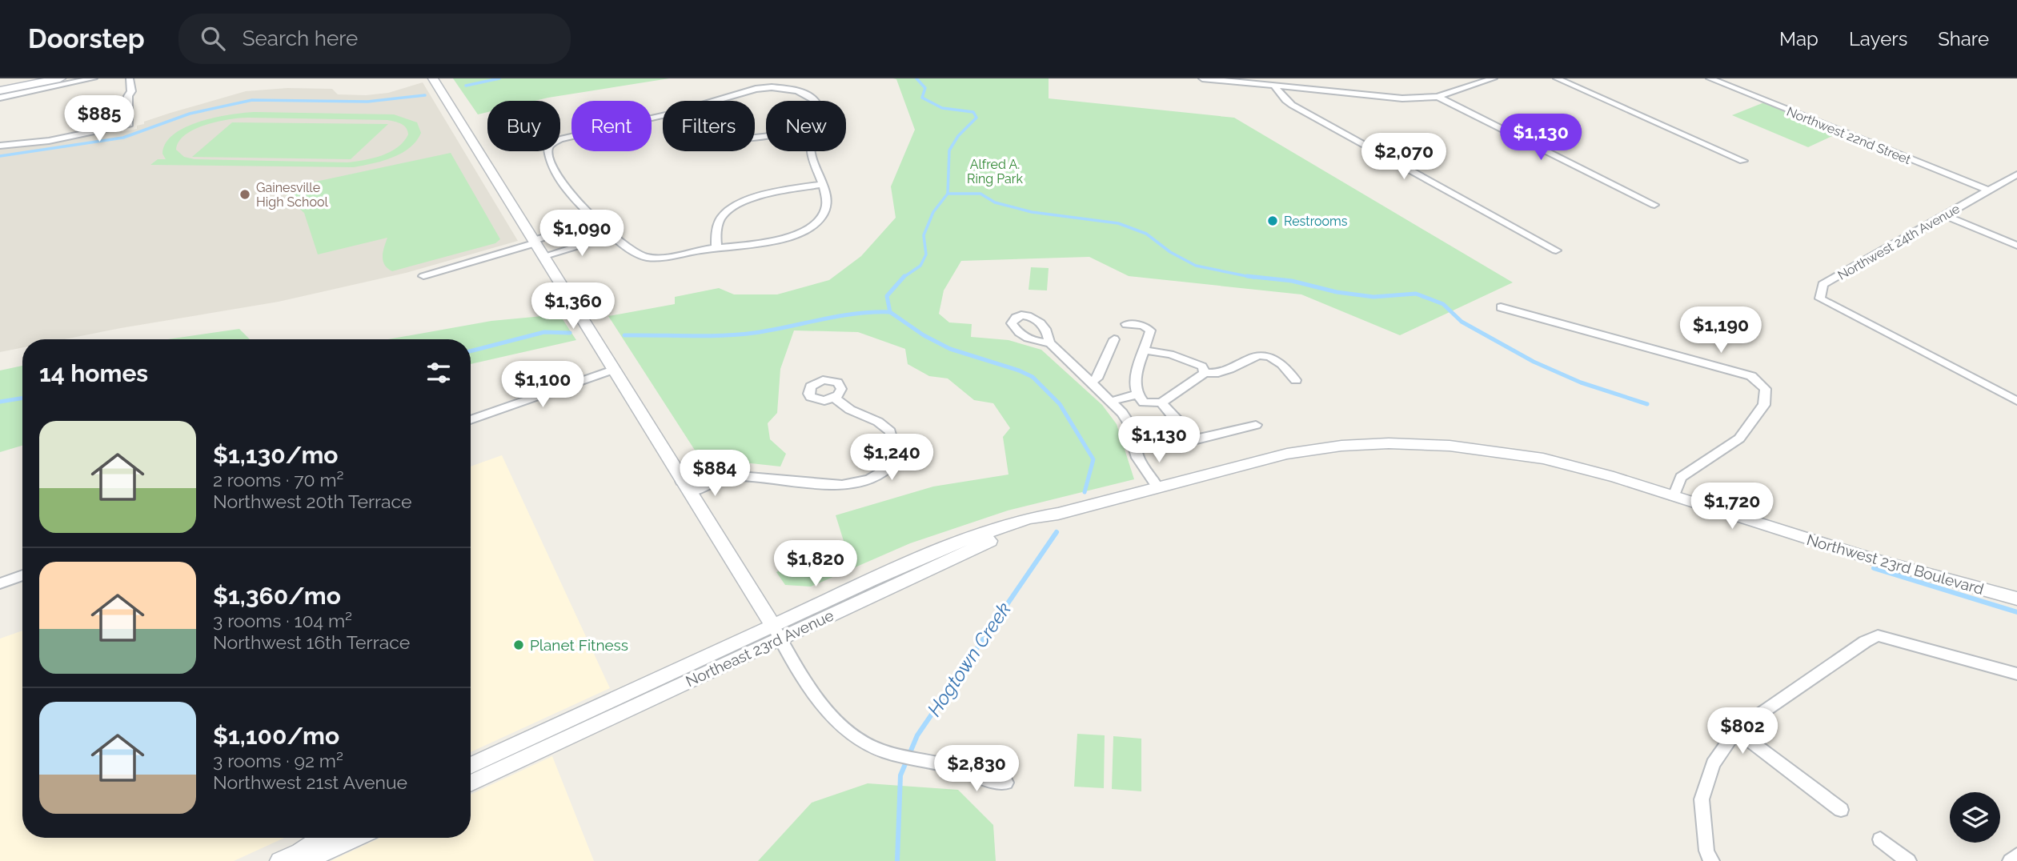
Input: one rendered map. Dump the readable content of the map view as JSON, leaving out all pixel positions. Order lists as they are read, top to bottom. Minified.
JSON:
{"streets":{"street":["Northwest 22nd Street","Northwest 24th Avenue","Northwest 23rd Boulevard","Northeast 23rd Avenue"]},"crossings":[["Northwest 22nd Street","Northwest 24th Avenue"],["Northwest 23rd Boulevard","Northeast 23rd Avenue"]],"water":["Hogtown Creek"],"parks":["Alfred A. Ring Park"],"places":["Gainesville High School","Restrooms","Planet Fitness"],"page":{"header":"Doorstep","search":"Search here","nav":["Map","Layers","Share"],"price":["$885","$1,130","$2,070","$1,090","$1,360","$1,190","$1,100","$1,130","$1,240","$884","$1,720","$1,820","$802","$2,830"],"chip":["Buy","Rent","Filters","New"],"heading":"14 homes","list":[{"name":"$1,130/mo","note":"2 rooms · 70 m² · Northwest 20th Terrace"},{"name":"$1,360/mo","note":"3 rooms · 104 m² · Northwest 16th Terrace"},{"name":"$1,100/mo","note":"3 rooms · 92 m² · Northwest 21st Avenue"}]}}
